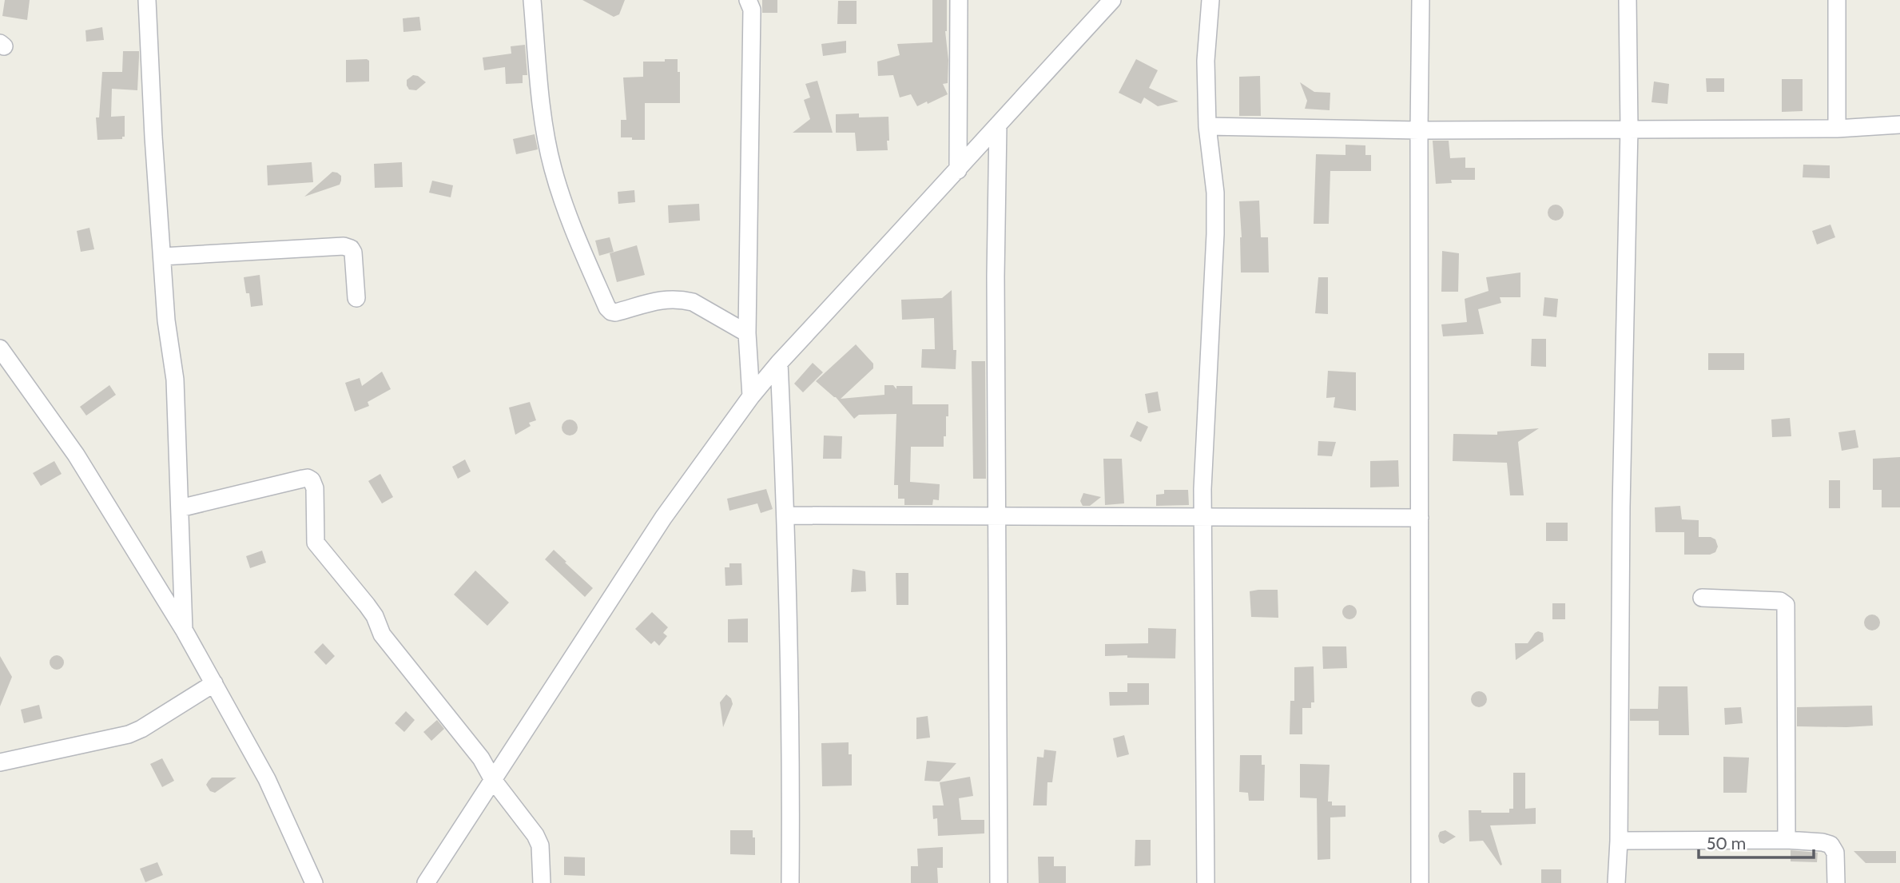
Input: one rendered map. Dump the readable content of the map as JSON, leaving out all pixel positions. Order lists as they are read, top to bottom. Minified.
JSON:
{"scale_bar":"50 m"}
